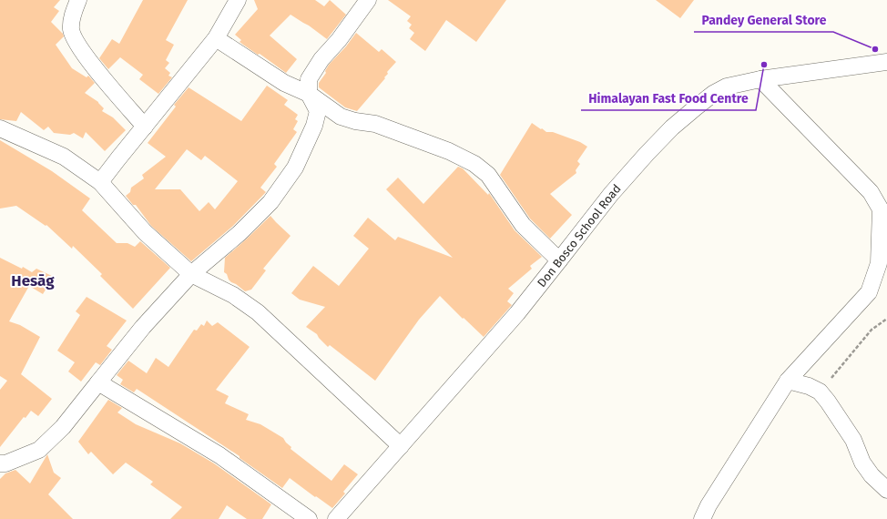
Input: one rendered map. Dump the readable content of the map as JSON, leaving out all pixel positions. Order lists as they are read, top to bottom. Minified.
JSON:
{"streets":{"street":["Don Bosco School Road"]},"districts":["Hesāg"],"places":["Pandey General Store","Himalayan Fast Food Centre"]}
